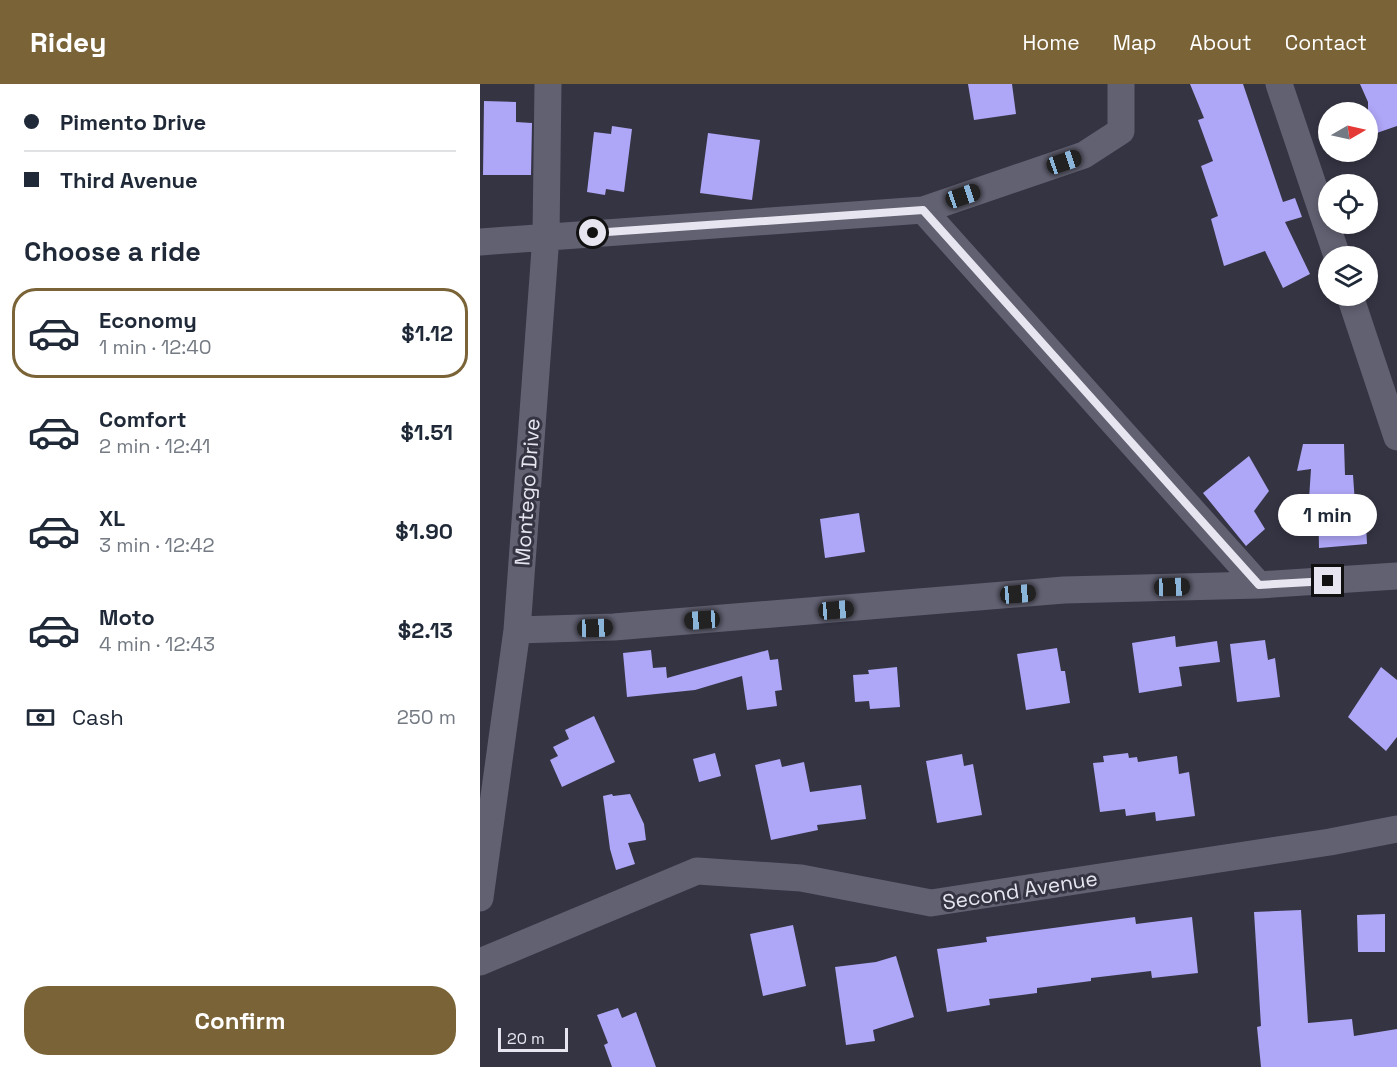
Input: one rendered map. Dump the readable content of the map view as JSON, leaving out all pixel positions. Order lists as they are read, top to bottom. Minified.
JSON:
{"streets":{"street":["Montego Drive","Second Avenue"]},"scale_bar":"20 m","north":"right","page":{"header":"Ridey","nav":["Home","Map","About","Contact"],"banner":["Pimento Drive","Third Avenue"],"heading":"Choose a ride","list":[{"name":"Economy","note":"1 min · 12:40","value":"$1.12"},{"name":"Comfort","note":"2 min · 12:41","value":"$1.51"},{"name":"XL","note":"3 min · 12:42","value":"$1.90"},{"name":"Moto","note":"4 min · 12:43","value":"$2.13"}],"bubble":"1 min","pay":["Cash","250 m"],"buttons":"Confirm","scale":"20 m"}}
